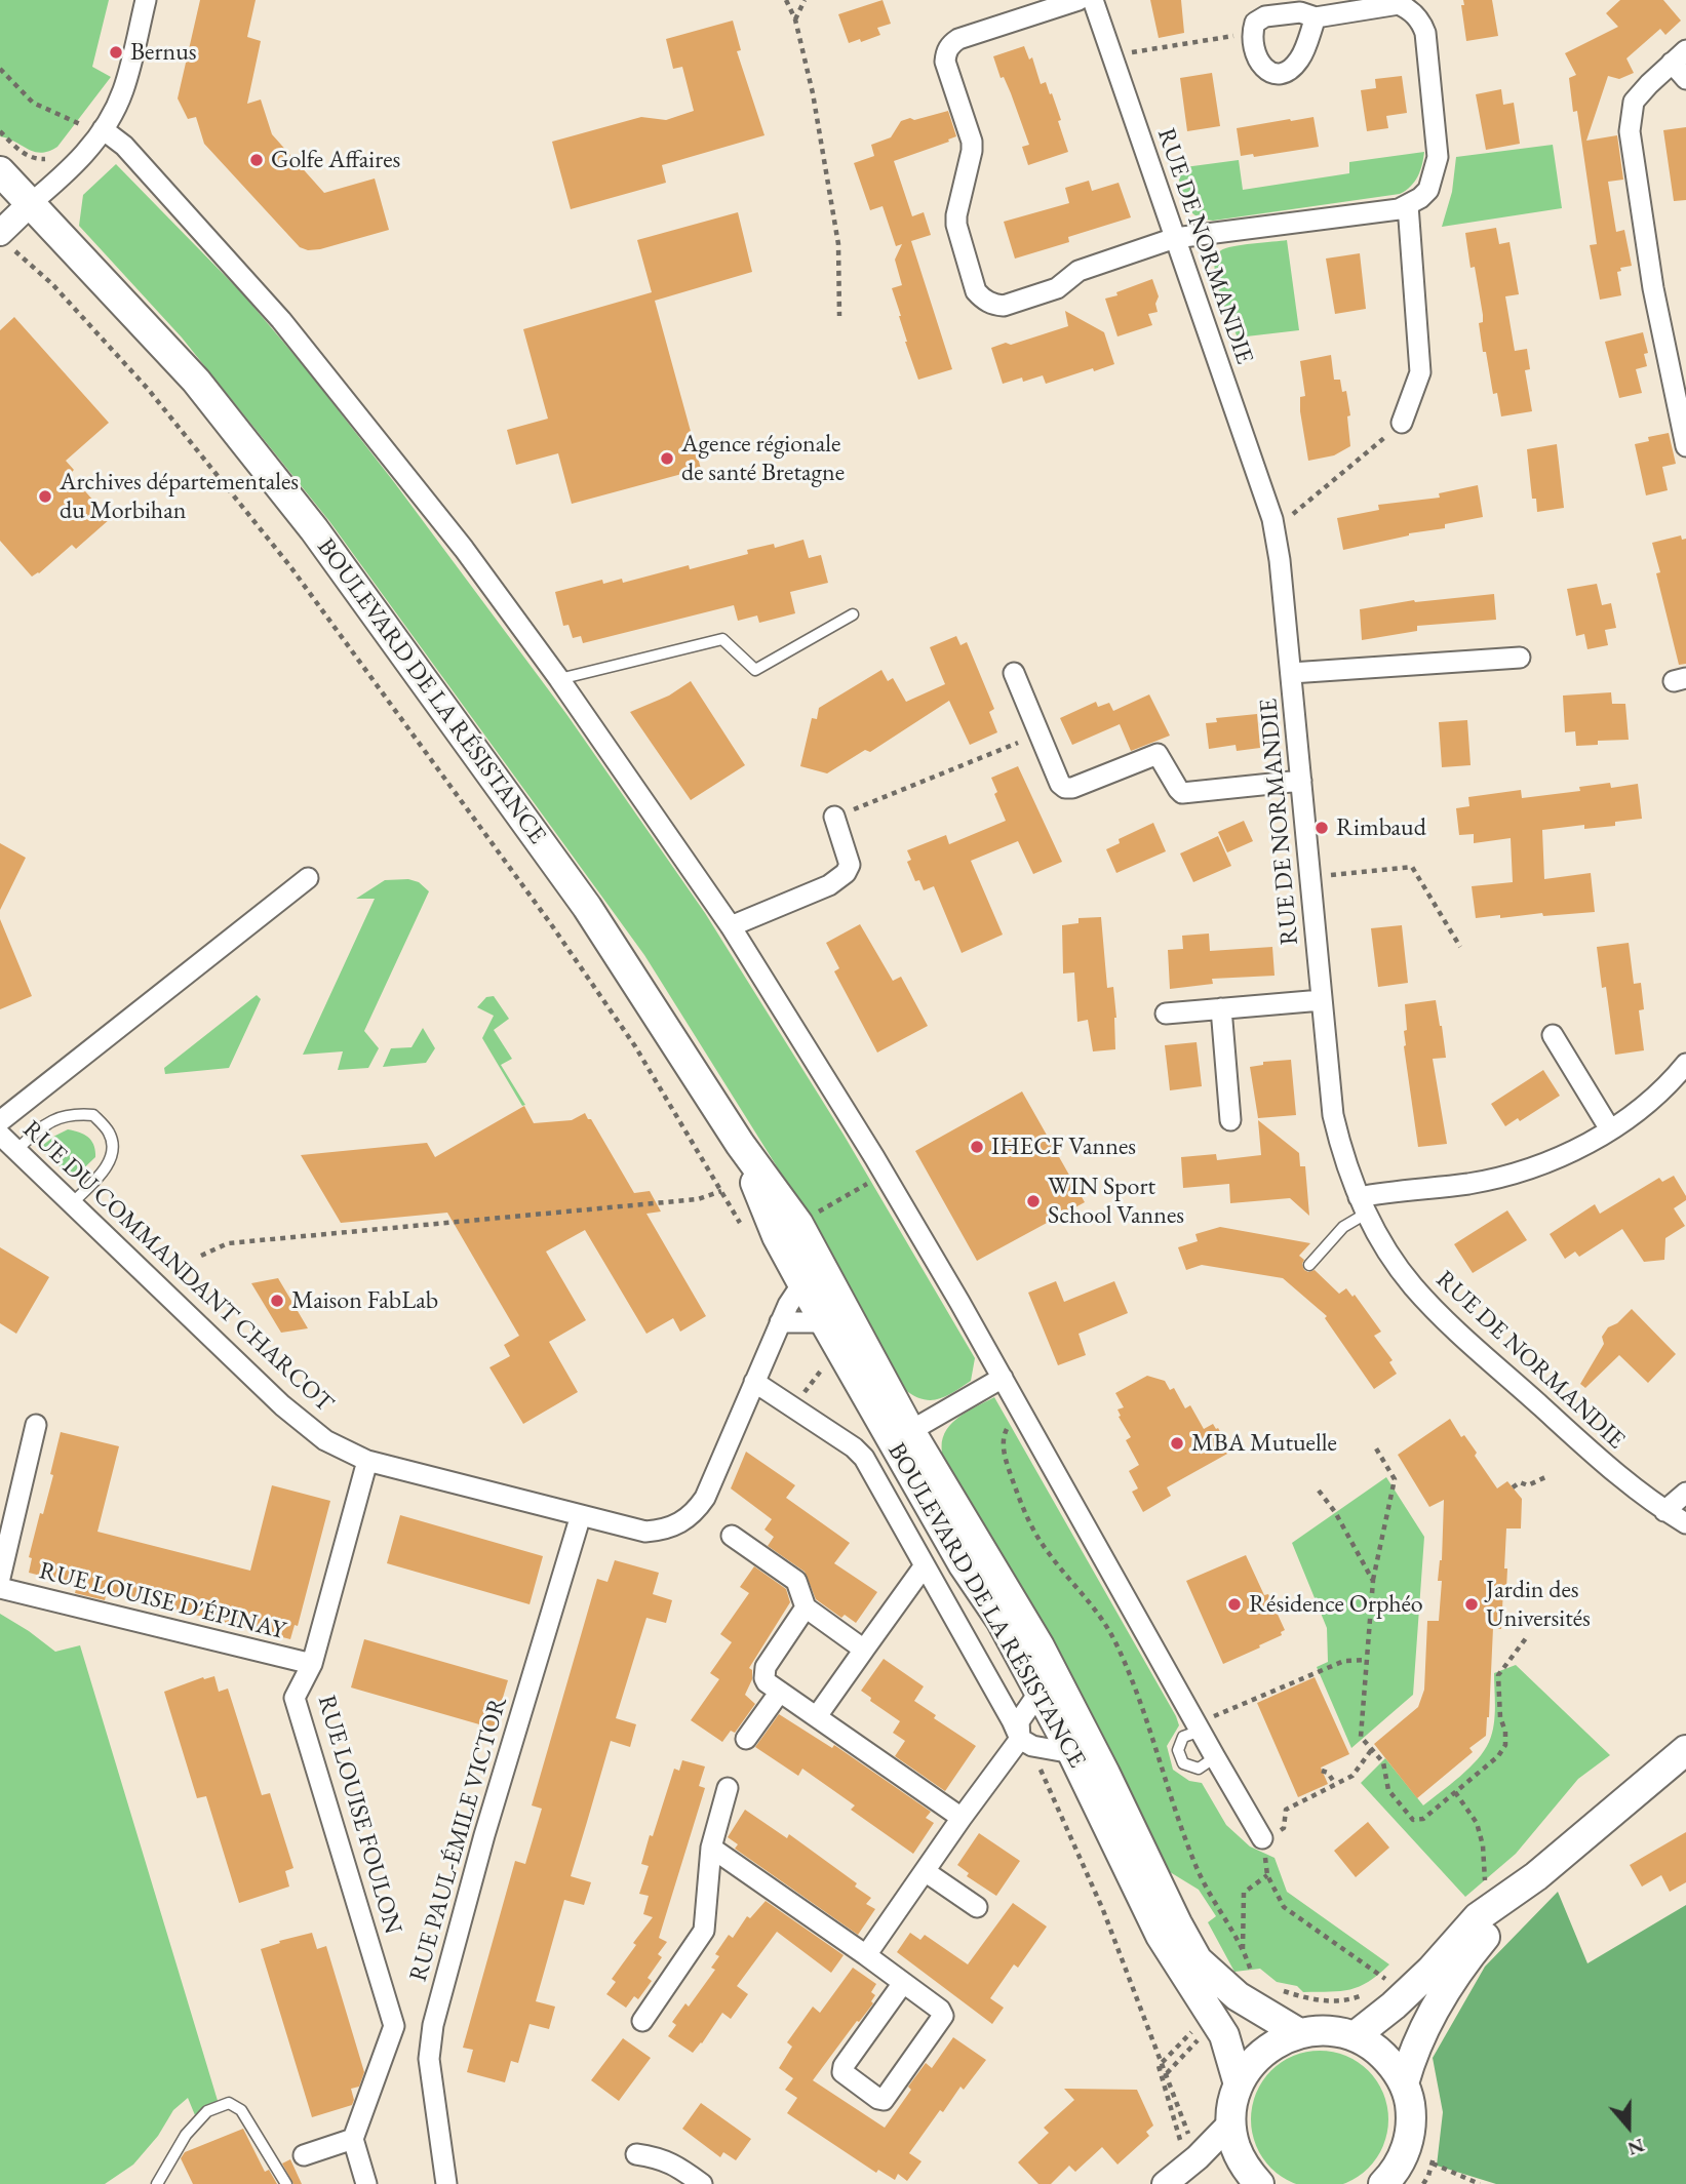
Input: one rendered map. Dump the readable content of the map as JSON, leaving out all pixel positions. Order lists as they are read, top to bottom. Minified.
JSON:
{"streets":{"main road":["BOULEVARD DE LA RÉSISTANCE"],"street":["RUE DE NORMANDIE","RUE DU COMMANDANT CHARCOT","RUE LOUISE D'ÉPINAY","RUE LOUISE FOULON","RUE PAUL-ÉMILE VICTOR"]},"crossings":[["BOULEVARD DE LA RÉSISTANCE","RUE DU COMMANDANT CHARCOT"],["RUE DU COMMANDANT CHARCOT","RUE LOUISE FOULON"],["RUE DU COMMANDANT CHARCOT","RUE PAUL-ÉMILE VICTOR"],["RUE LOUISE D'ÉPINAY","RUE LOUISE FOULON"]],"places":["Bernus","Golfe Affaires","Agence régionale de santé Bretagne","Archives départementales du Morbihan","Rimbaud","IHECF Vannes","WIN Sport School Vannes","Maison FabLab","MBA Mutuelle","Résidence Orphéo","Jardin des Universités"],"north":"bottom"}
